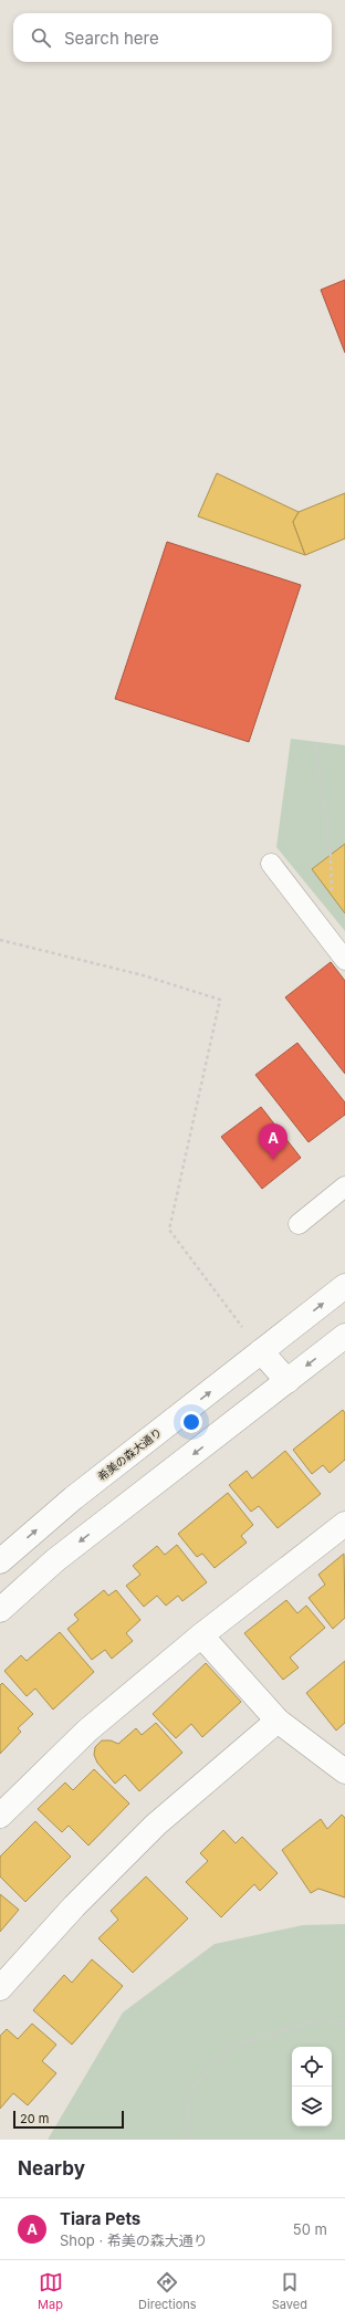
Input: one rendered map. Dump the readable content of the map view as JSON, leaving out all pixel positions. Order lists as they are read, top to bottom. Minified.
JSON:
{"streets":{"street":["希美の森大通り"]},"scale_bar":"20 m","page":{"search":"Search here","pins":"A","scale":"20 m","heading":"Nearby","list":[{"mark":"A","name":"Tiara Pets","note":"Shop · 希美の森大通り","value":"50 m"}],"nav":["Map","Directions","Saved"]}}
